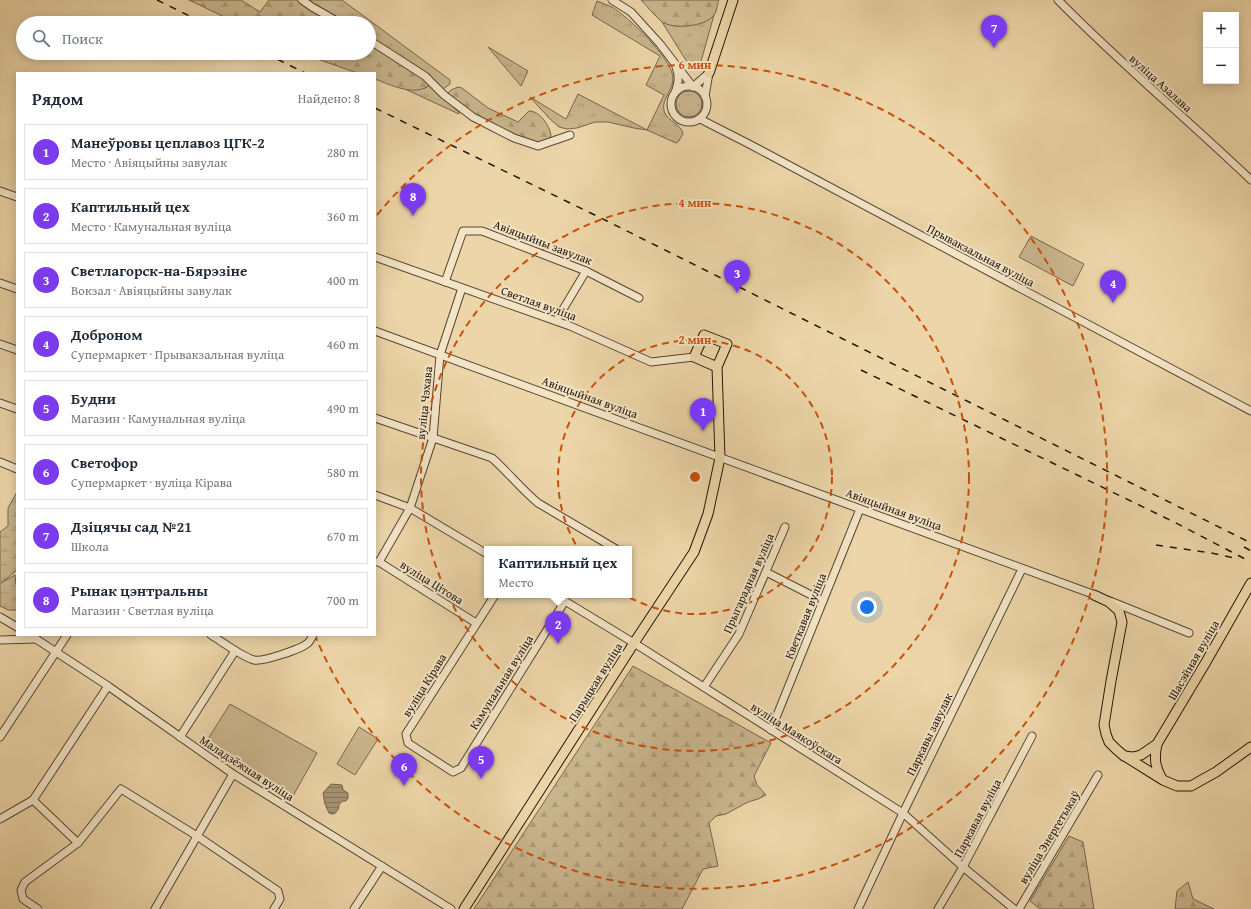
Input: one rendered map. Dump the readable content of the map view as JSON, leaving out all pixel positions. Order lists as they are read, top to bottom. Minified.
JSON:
{"streets":{"main road":["Светлая вуліца","Авіяцыйная вуліца","Шасэйная вуліца","Парыцкая вуліца"],"street":["вуліца Азалава","Авіяцыйны завулак","Прывакзальная вуліца","вуліца Чэхава","вуліца Цітова","Прыгарадная вуліца","Кветкавая вуліца","Камунальная вуліца","вуліца Кірава","вуліца Маякоўскага","Паркавы завулак","Маладзёжная вуліца","Паркавая вуліца","вуліца Энергетыкаў"]},"crossings":[["Авіяцыйны завулак","Светлая вуліца"],["Светлая вуліца","вуліца Чэхава"],["Авіяцыйная вуліца","вуліца Чэхава"],["Авіяцыйная вуліца","Кветкавая вуліца"],["Авіяцыйная вуліца","Парыцкая вуліца"],["Авіяцыйная вуліца","Паркавы завулак"],["вуліца Чэхава","вуліца Цітова"],["вуліца Цітова","вуліца Кірава"],["Прыгарадная вуліца","вуліца Маякоўскага"],["Кветкавая вуліца","вуліца Маякоўскага"],["Камунальная вуліца","вуліца Кірава"],["Камунальная вуліца","вуліца Маякоўскага"],["Парыцкая вуліца","вуліца Маякоўскага"],["вуліца Маякоўскага","Паркавы завулак"],["вуліца Маякоўскага","Паркавая вуліца"]],"page":{"map_buttons":["+","−"],"pins":["7","8","3","4","1","2","5","6"],"search":"Поиск","heading":["Рядом","Найдено: 8"],"list":[{"mark":"1","name":"Манеўровы цеплавоз ЦГК-2","note":"Место · Авіяцыйны завулак","value":"280 m"},{"mark":"2","name":"Каптильный цех","note":"Место · Камунальная вуліца","value":"360 m"},{"mark":"3","name":"Светлагорск-на-Бярэзіне","note":"Вокзал · Авіяцыйны завулак","value":"400 m"},{"mark":"4","name":"Доброном","note":"Супермаркет · Прывакзальная вуліца","value":"460 m"},{"mark":"5","name":"Будни","note":"Магазин · Камунальная вуліца","value":"490 m"},{"mark":"6","name":"Светофор","note":"Супермаркет · вуліца Кірава","value":"580 m"},{"mark":"7","name":"Дзіцячы сад №21","note":"Школа","value":"670 m"},{"mark":"8","name":"Рынак цэнтральны","note":"Магазин · Светлая вуліца","value":"700 m"}],"popup":["Каптильный цех","Место"]},"rings":["6 мин","4 мин","2 мин"]}
